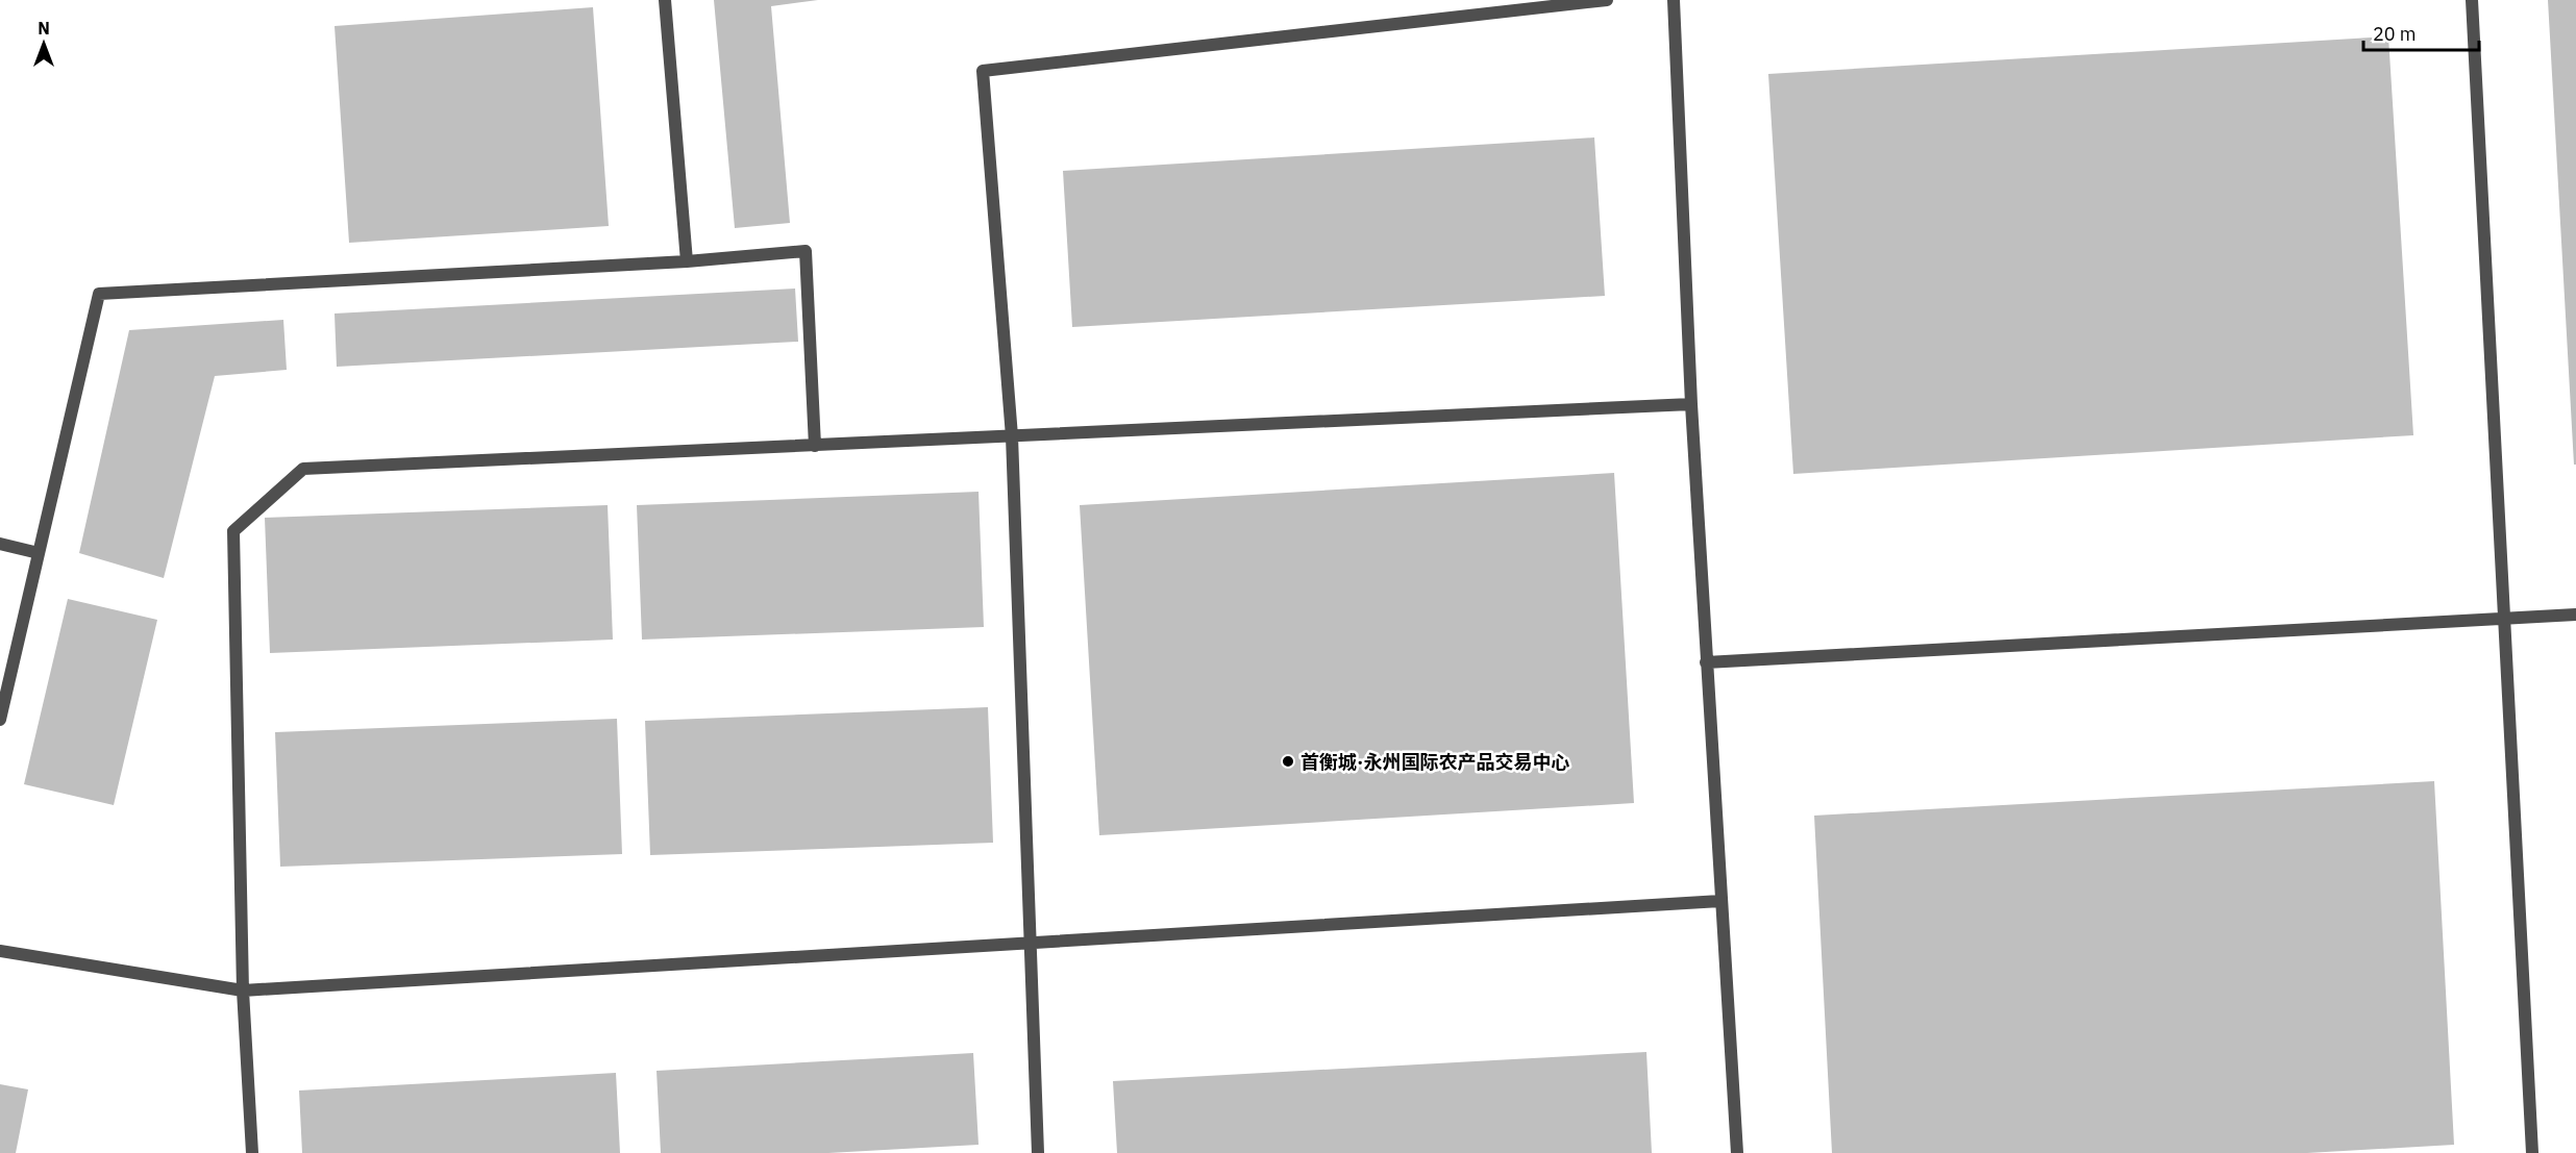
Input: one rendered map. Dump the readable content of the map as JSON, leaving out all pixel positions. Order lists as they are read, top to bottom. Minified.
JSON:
{"places":["首衡城·永州国际农产品交易中心"],"scale_bar":"20 m","north":"top"}
